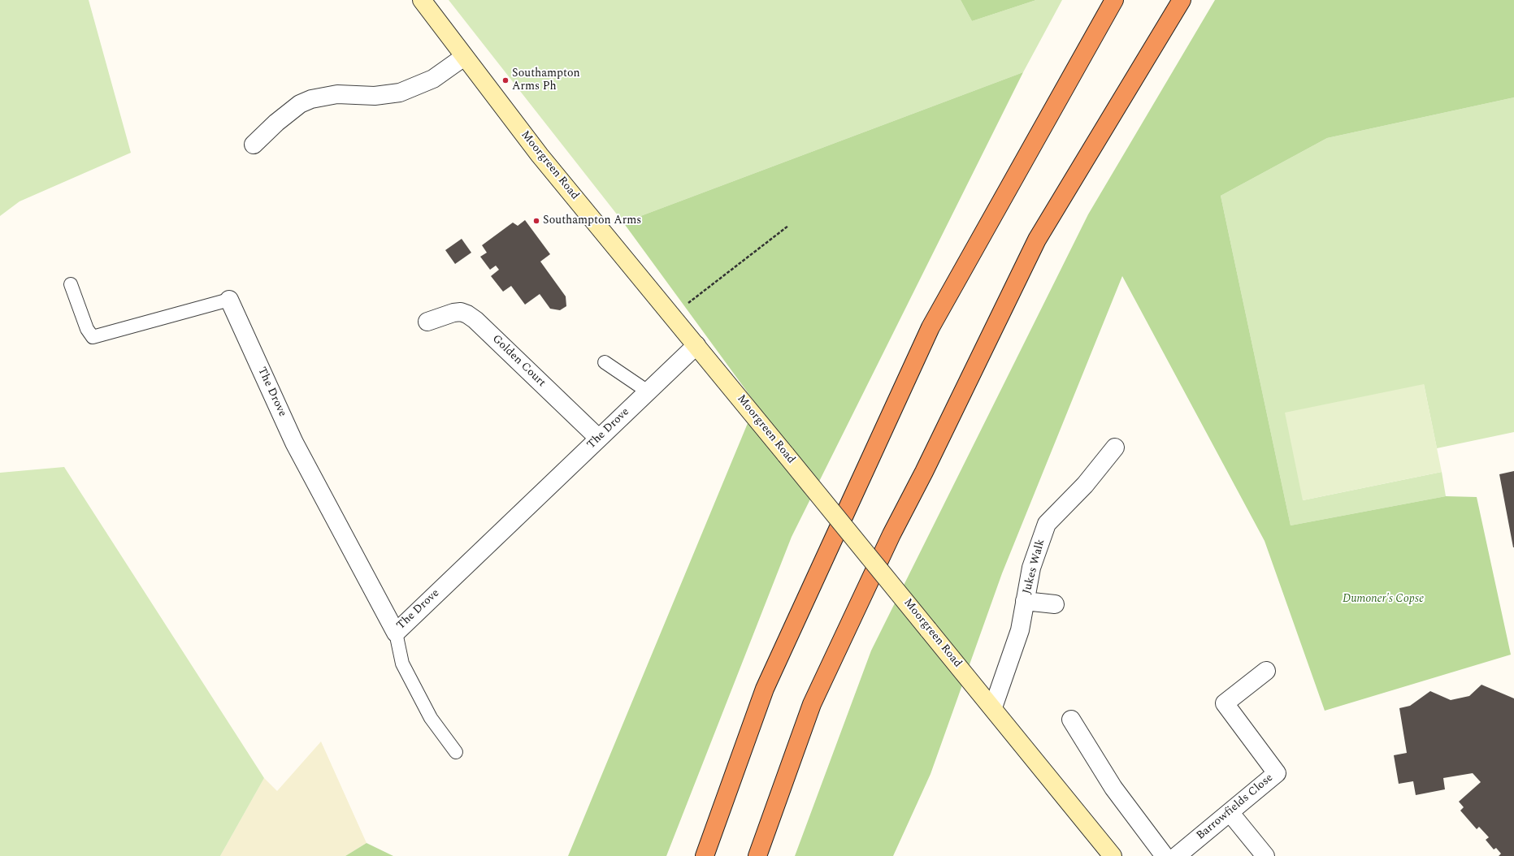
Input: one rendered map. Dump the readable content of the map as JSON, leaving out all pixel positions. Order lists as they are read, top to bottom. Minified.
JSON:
{"streets":{"street":["Moorgreen Road","Golden Court","The Drove","Jukes Walk","Barrowfields Close"]},"crossings":[["Moorgreen Road","The Drove"],["Moorgreen Road","Jukes Walk"],["Golden Court","The Drove"]],"parks":["Dumoner's Copse"],"places":["Southampton Arms Ph","Southampton Arms"]}
